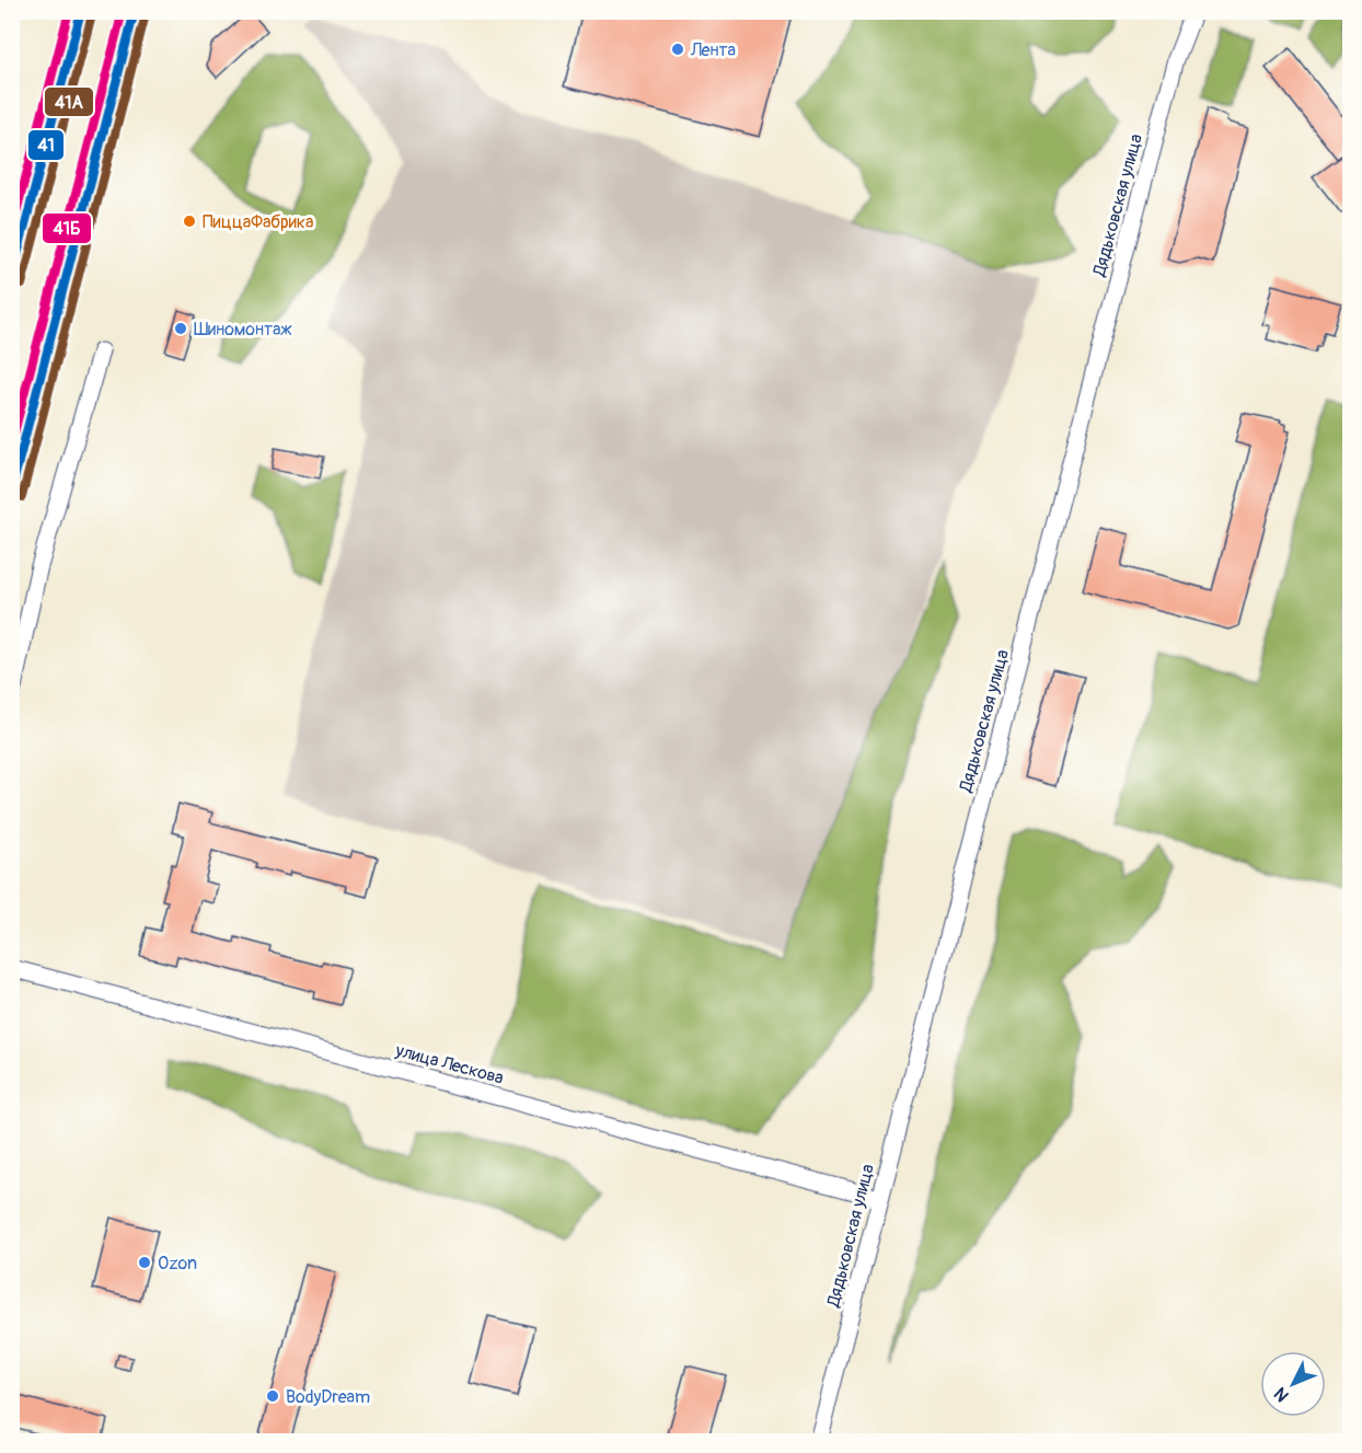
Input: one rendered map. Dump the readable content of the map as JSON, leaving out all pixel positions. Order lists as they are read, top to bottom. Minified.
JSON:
{"streets":{"street":["Дядьковская улица","улица Лескова"]},"crossings":[["Дядьковская улица","улица Лескова"]],"places":["Лента","ПиццаФабрика","Шиномонтаж","Ozon","BodyDream"],"lines":["transit line 41","transit line 41Б","transit line 41А"],"north":"bottom left"}
